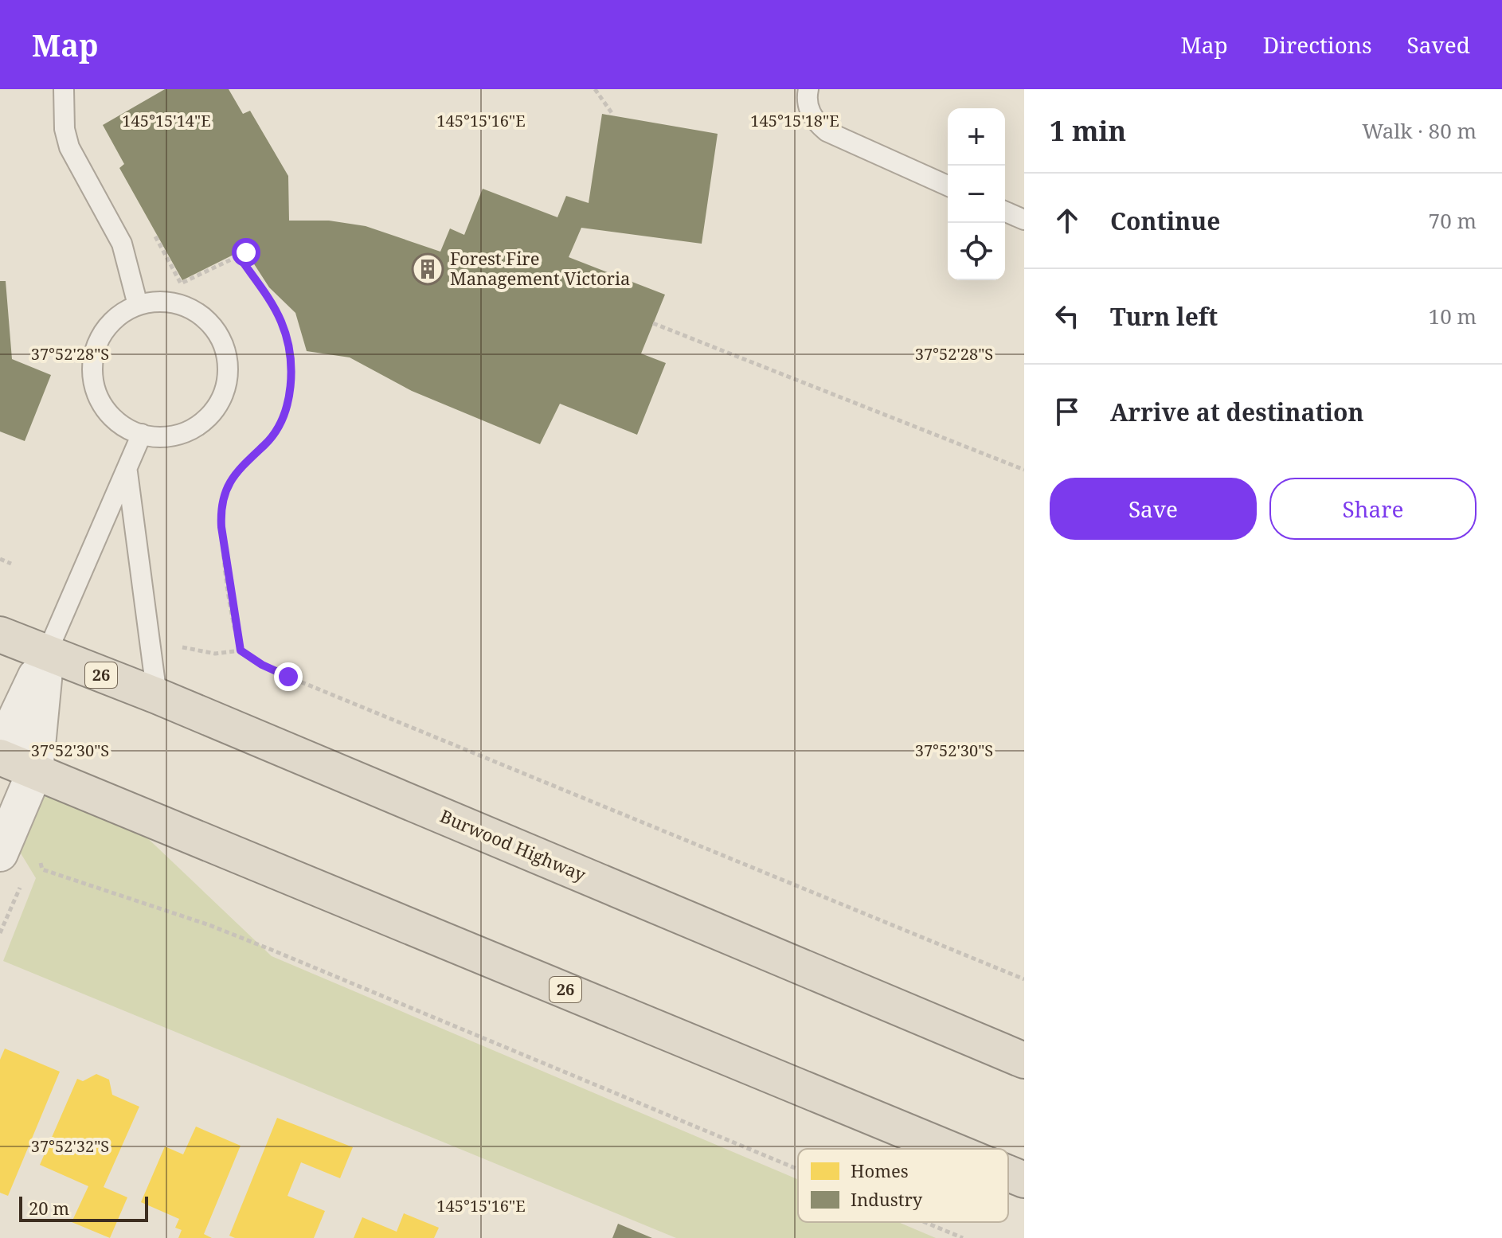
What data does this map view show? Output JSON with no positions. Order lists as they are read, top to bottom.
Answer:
{
  "streets": {
    "highway": ["26", "Burwood Highway"]
  },
  "places": {
    "building": ["Forest Fire Management Victoria"]
  },
  "legend": ["Homes", "Industry"],
  "scale_bar": "20 m",
  "page": {
    "header": "Map",
    "nav": ["Map", "Directions", "Saved"],
    "heading": ["1 min", "Walk · 80 m"],
    "map_buttons": ["+", "−"],
    "list": [
      ["Continue", "70 m"],
      ["Turn left", "10 m"],
      "Arrive at destination"
    ],
    "buttons": ["Save", "Share"],
    "scale": "20 m"
  },
  "coordinates": [
    "145°15'14\"E",
    "145°15'16\"E",
    "145°15'18\"E",
    "37°52'28\"S",
    "37°52'30\"S",
    "37°52'32\"S"
  ]
}
